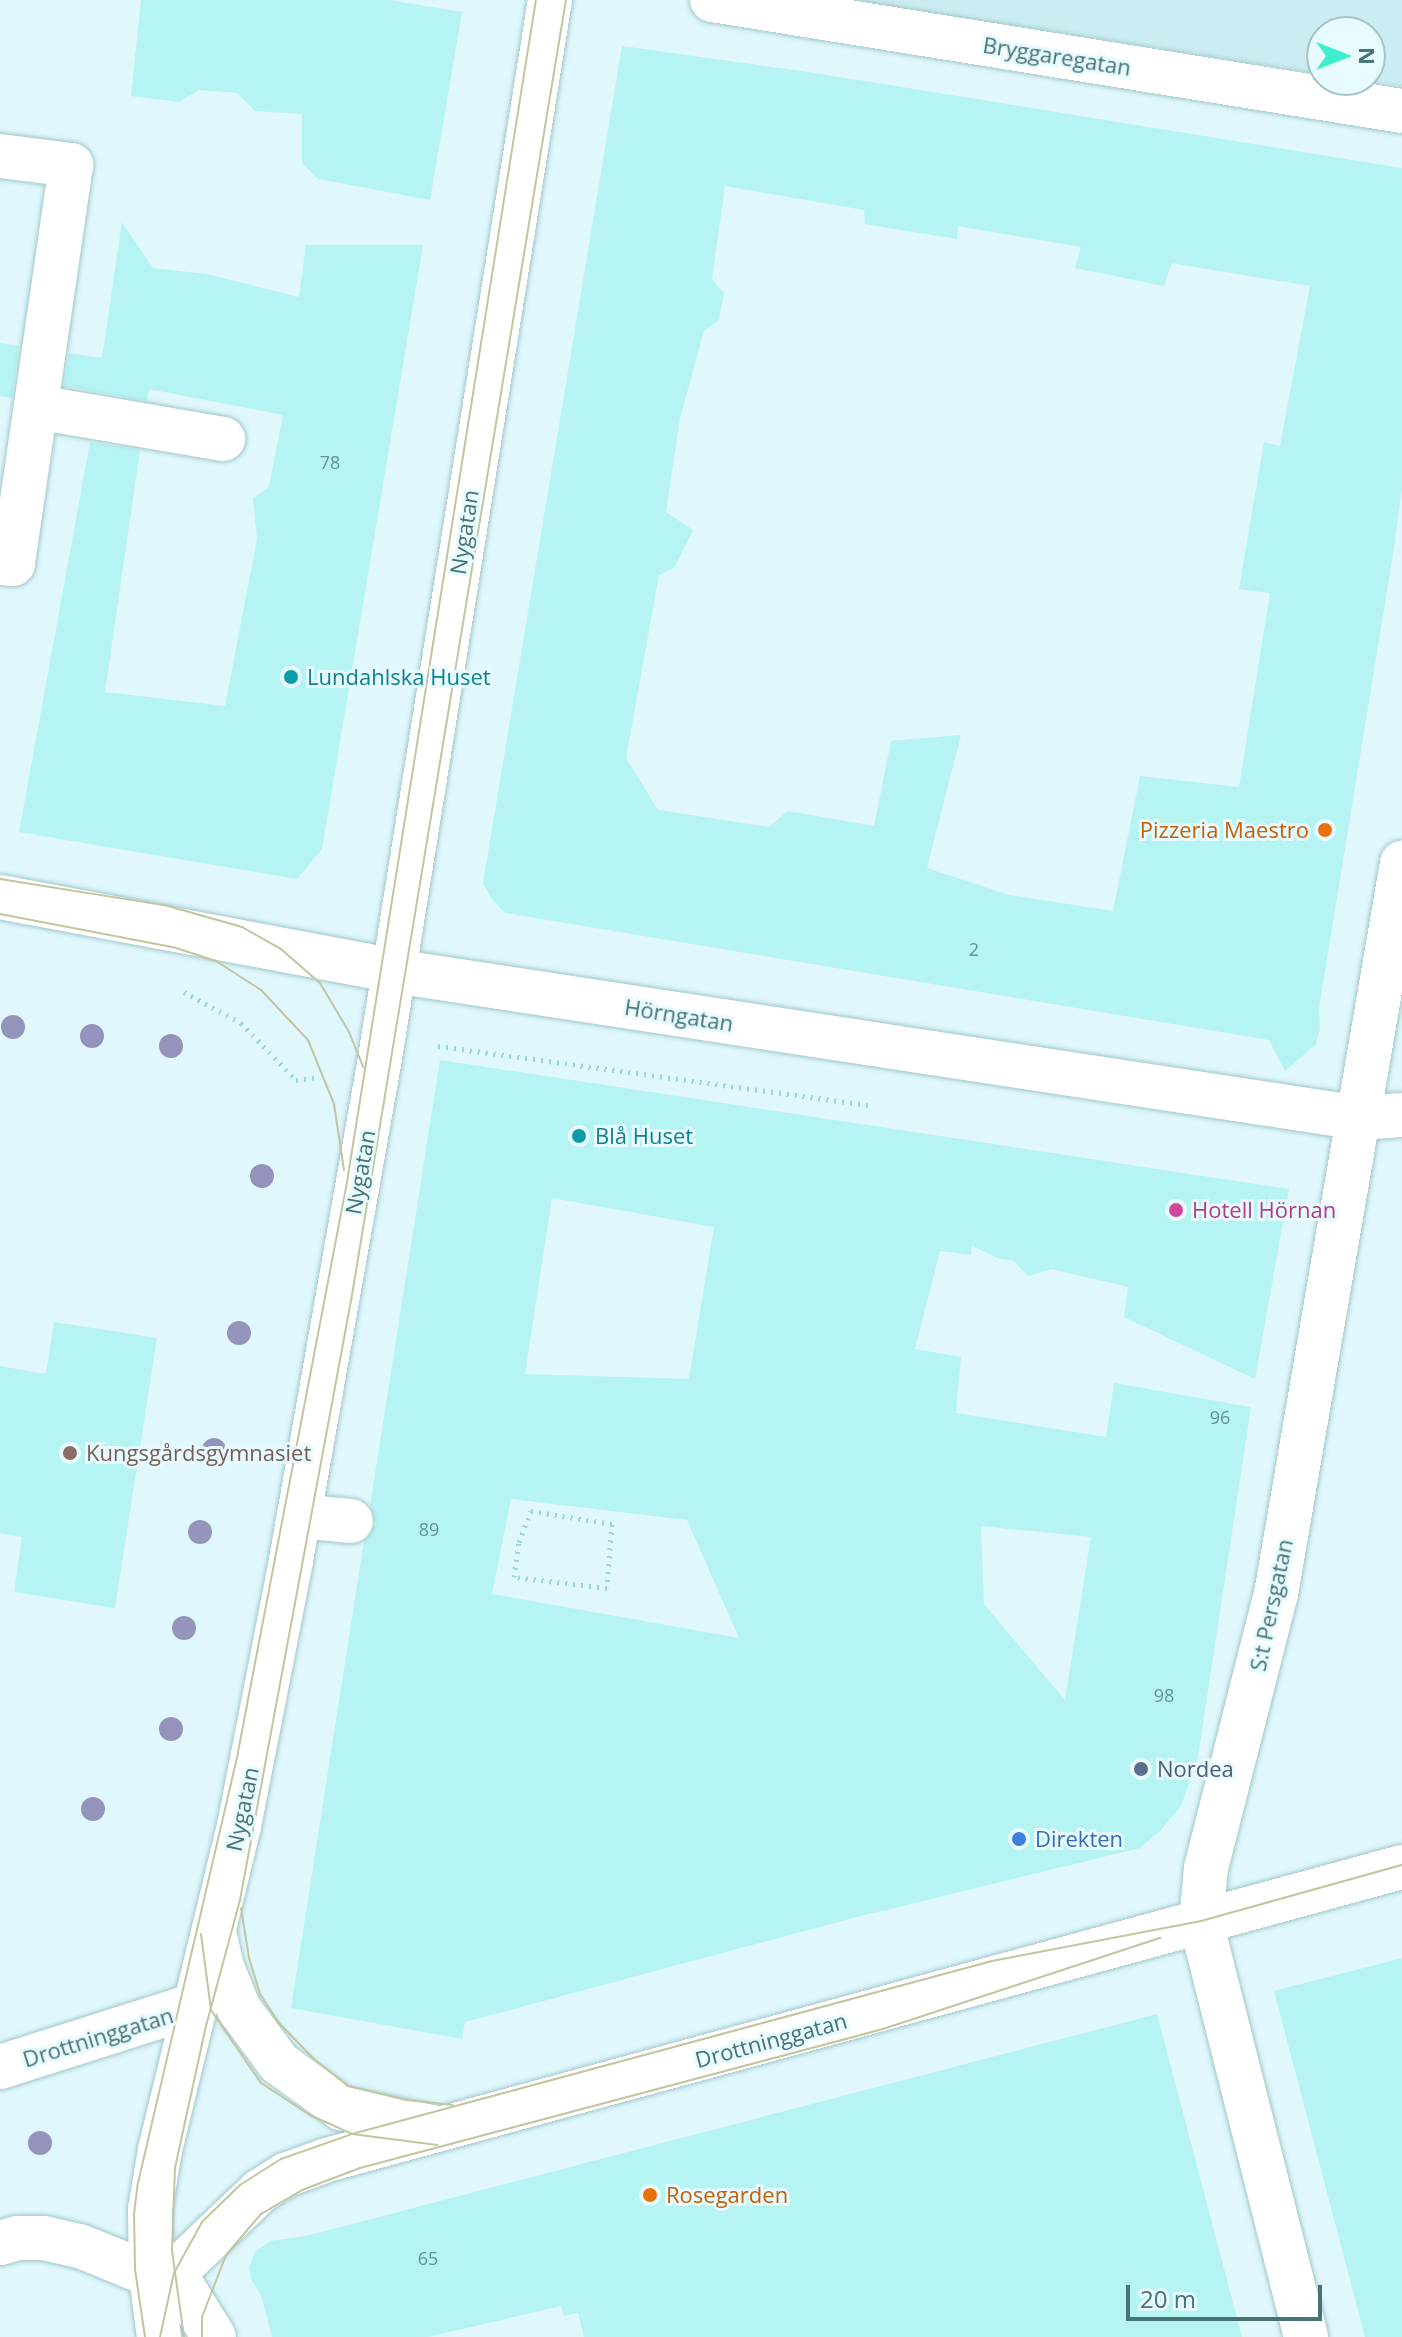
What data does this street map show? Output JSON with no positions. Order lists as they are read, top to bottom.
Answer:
{
  "streets": {
    "street": [
      "Bryggaregatan",
      "Nygatan",
      "Hörngatan",
      "S:t Persgatan",
      "Drottninggatan"
    ]
  },
  "crossings": [
    ["Nygatan", "Hörngatan"],
    ["Nygatan", "Drottninggatan"],
    ["Hörngatan", "S:t Persgatan"],
    ["S:t Persgatan", "Drottninggatan"]
  ],
  "places": [
    "Lundahlska Huset",
    "Pizzeria Maestro",
    "Blå Huset",
    "Hotell Hörnan",
    "Kungsgårdsgymnasiet",
    "Nordea",
    "Direkten",
    "Rosegarden"
  ],
  "house_numbers": [
    "78",
    "2",
    "96",
    "89",
    "98",
    "65"
  ],
  "scale_bar": "20 m",
  "north": "right"
}
